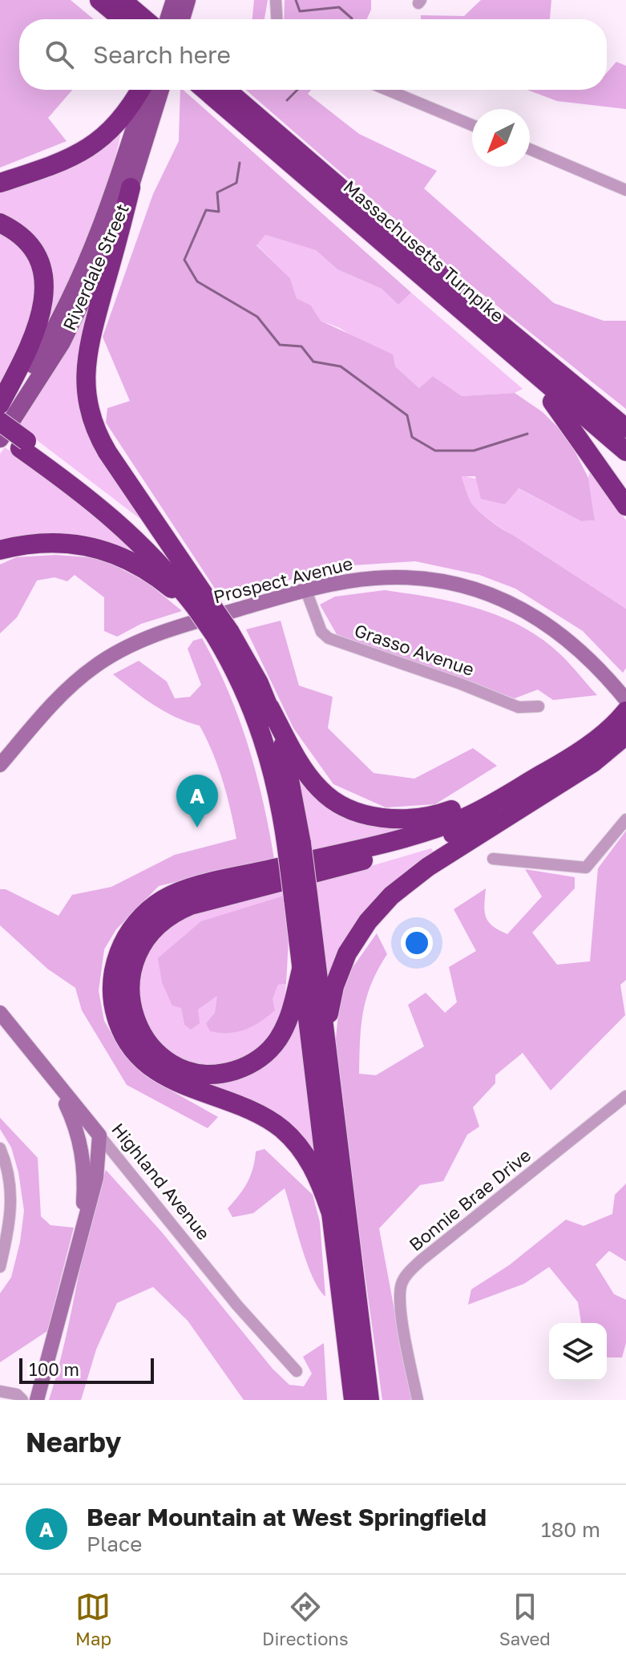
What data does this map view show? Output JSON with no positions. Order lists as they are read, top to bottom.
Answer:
{
  "streets": {
    "highway": ["Massachusetts Turnpike"],
    "main road": ["Riverdale Street"],
    "street": [
      "Prospect Avenue",
      "Grasso Avenue",
      "Highland Avenue",
      "Bonnie Brae Drive"
    ]
  },
  "crossings": [
    ["Prospect Avenue", "Grasso Avenue"]
  ],
  "scale_bar": "100 m",
  "north": "bottom left",
  "page": {
    "search": "Search here",
    "pins": "A",
    "scale": "100 m",
    "heading": "Nearby",
    "list": [
      {
        "mark": "A",
        "name": "Bear Mountain at West Springfield",
        "note": "Place",
        "value": "180 m"
      }
    ],
    "nav": ["Map", "Directions", "Saved"]
  }
}
